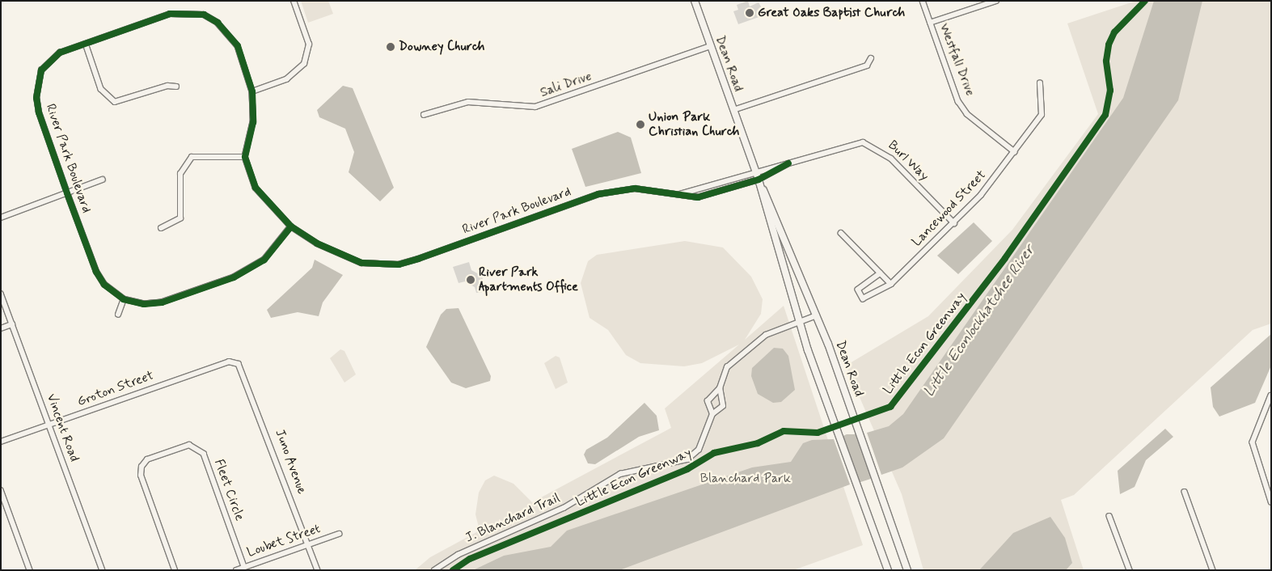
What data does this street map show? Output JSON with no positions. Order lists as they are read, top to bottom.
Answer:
{
  "streets": {
    "main road": ["Dean Road"],
    "street": [
      "Westfall Drive",
      "Sali Drive",
      "River Park Boulevard",
      "Burl Way",
      "Lancewood Street",
      "Groton Street",
      "Vincent Road",
      "Juno Avenue",
      "Fleet Circle",
      "J. Blanchard Trail",
      "Loubet Street"
    ],
    "cycle path": ["Little Econ Greenway"]
  },
  "crossings": [
    ["Westfall Drive", "Lancewood Street"],
    ["Dean Road", "Sali Drive"],
    ["Dean Road", "River Park Boulevard"],
    ["Dean Road", "Burl Way"],
    ["Dean Road", "J. Blanchard Trail"],
    ["River Park Boulevard", "Burl Way"],
    ["Burl Way", "Lancewood Street"],
    ["Groton Street", "Vincent Road"],
    ["Groton Street", "Juno Avenue"],
    ["Juno Avenue", "Loubet Street"],
    ["Fleet Circle", "Loubet Street"]
  ],
  "water": ["Little Econlockhatchee River"],
  "parks": ["Blanchard Park"],
  "places": [
    "Great Oaks Baptist Church",
    "Downey Church",
    "Union Park Christian Church",
    "River Park Apartments Office"
  ]
}
